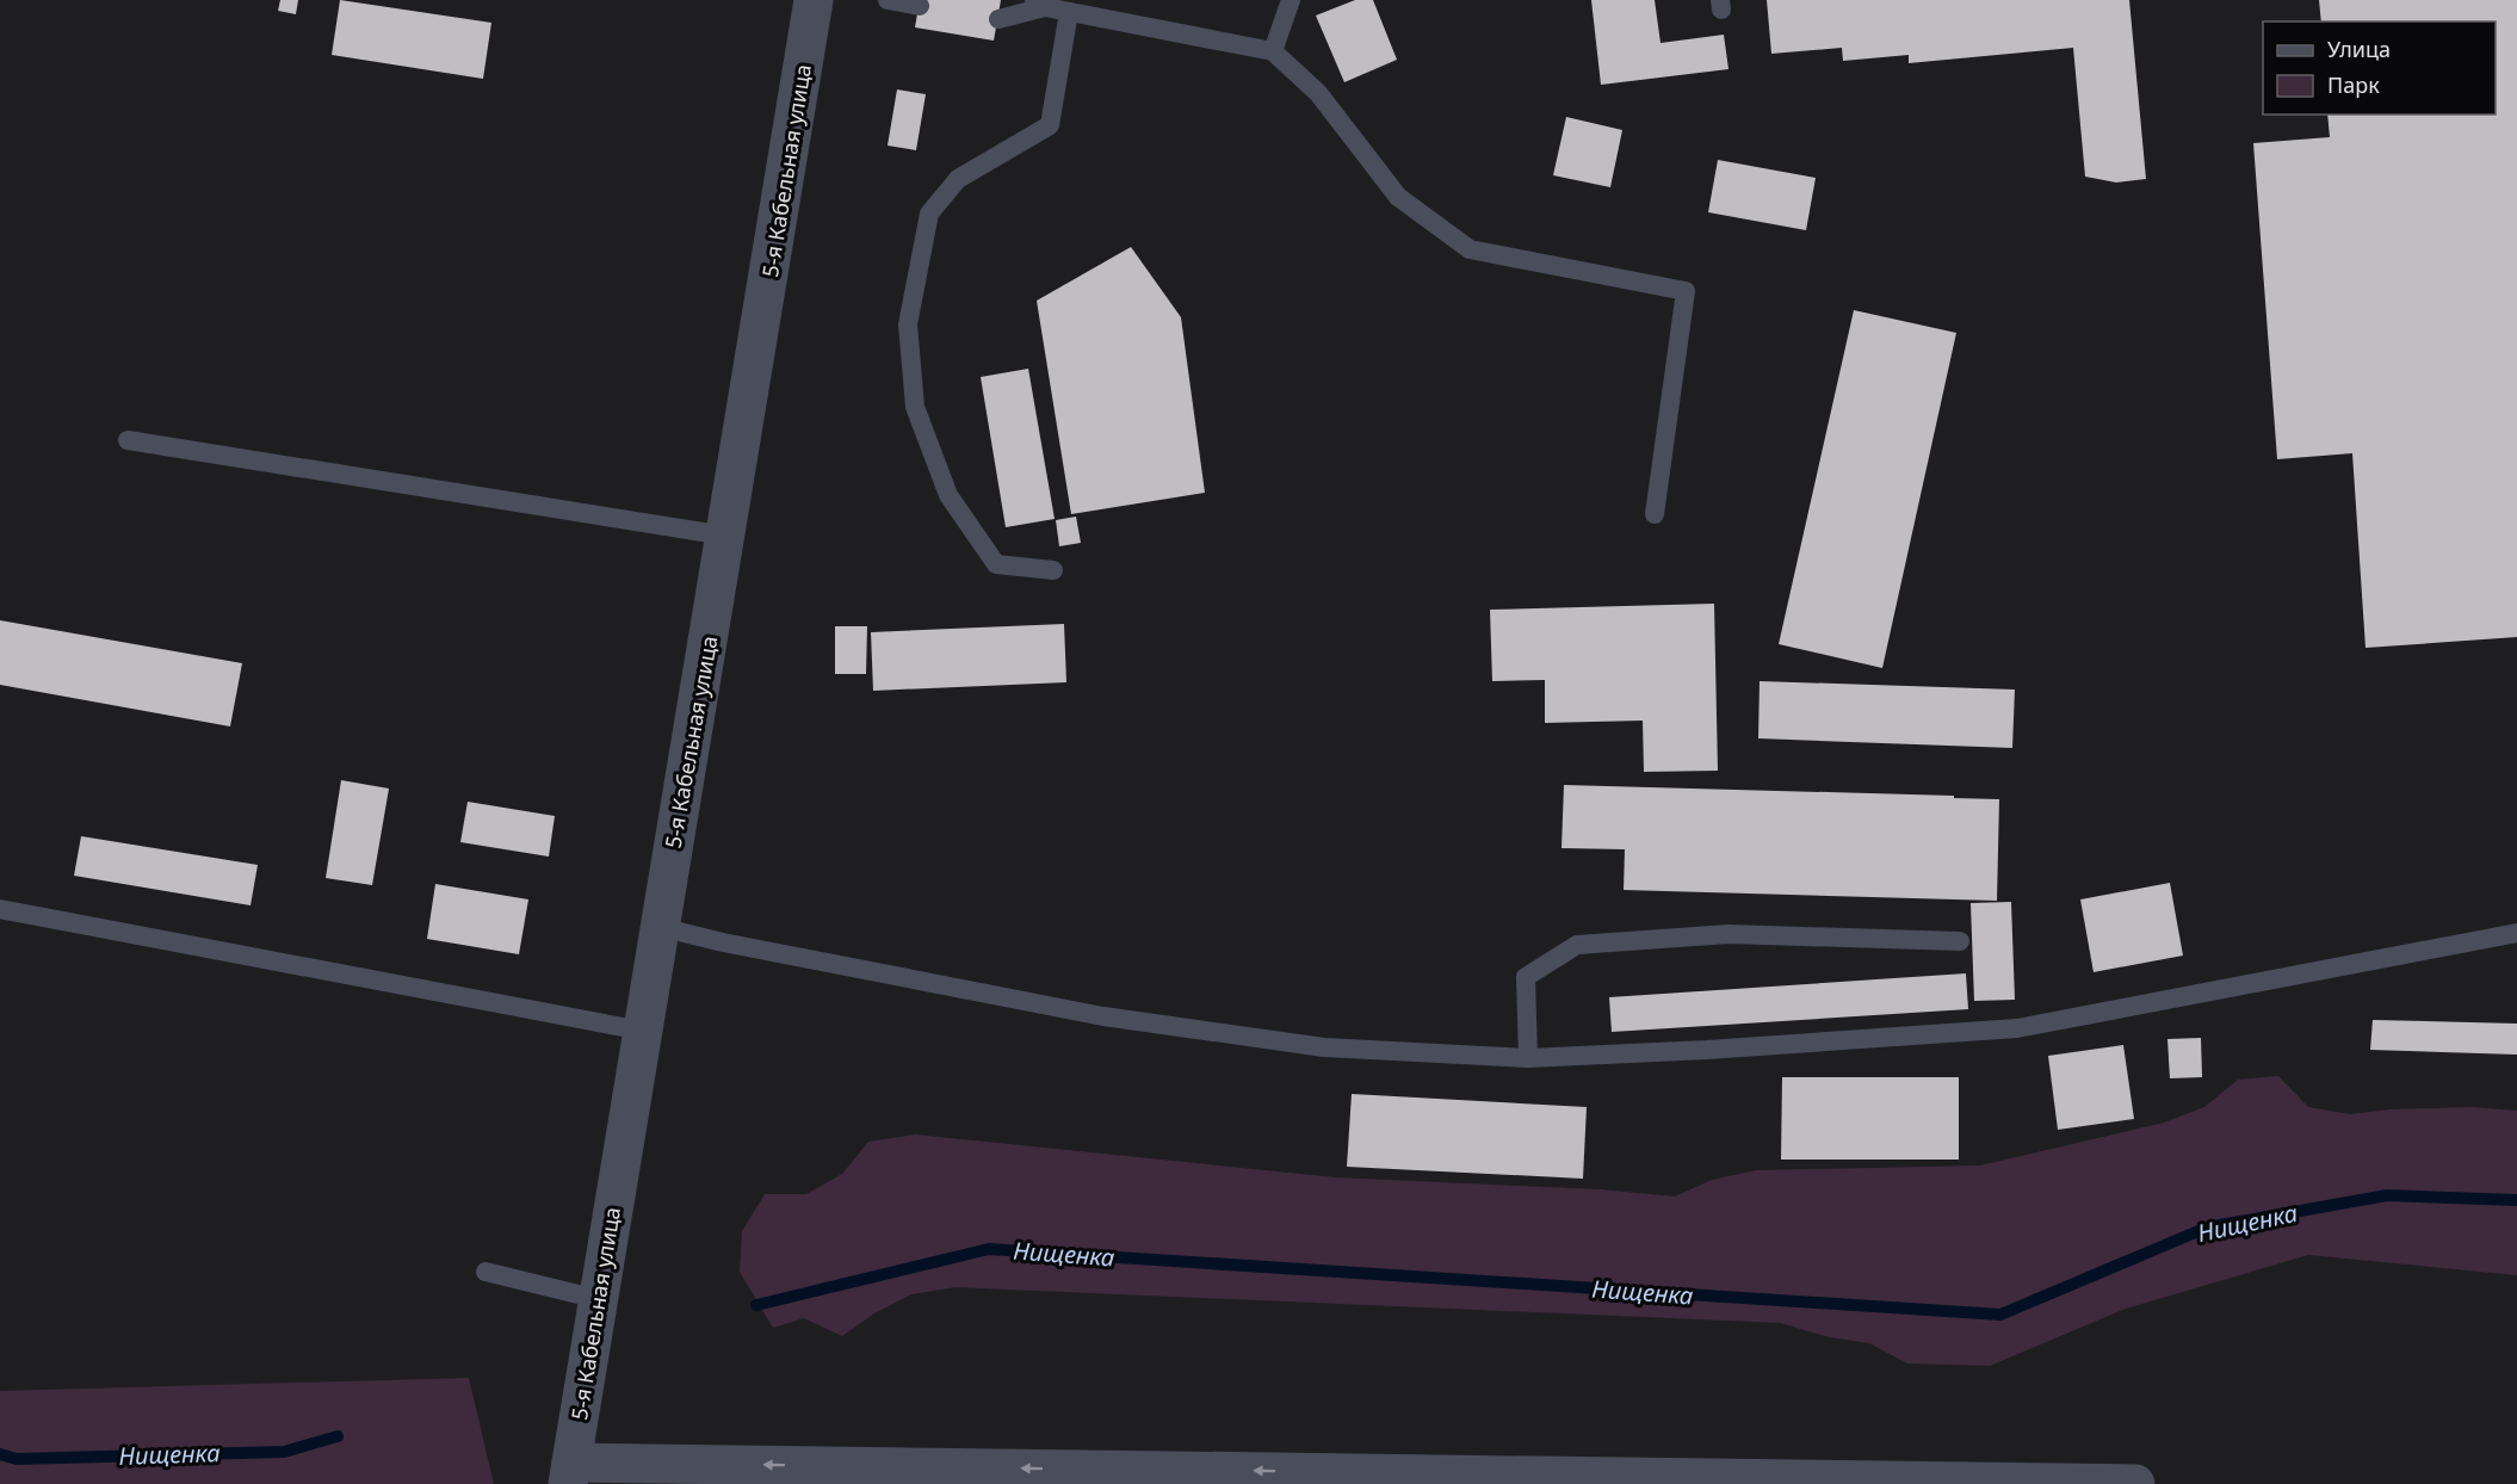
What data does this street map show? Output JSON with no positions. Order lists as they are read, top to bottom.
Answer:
{
  "streets": {
    "street": ["5-я Кабельная улица"]
  },
  "water": ["Нищенка"],
  "legend": ["Улица", "Парк"]
}
